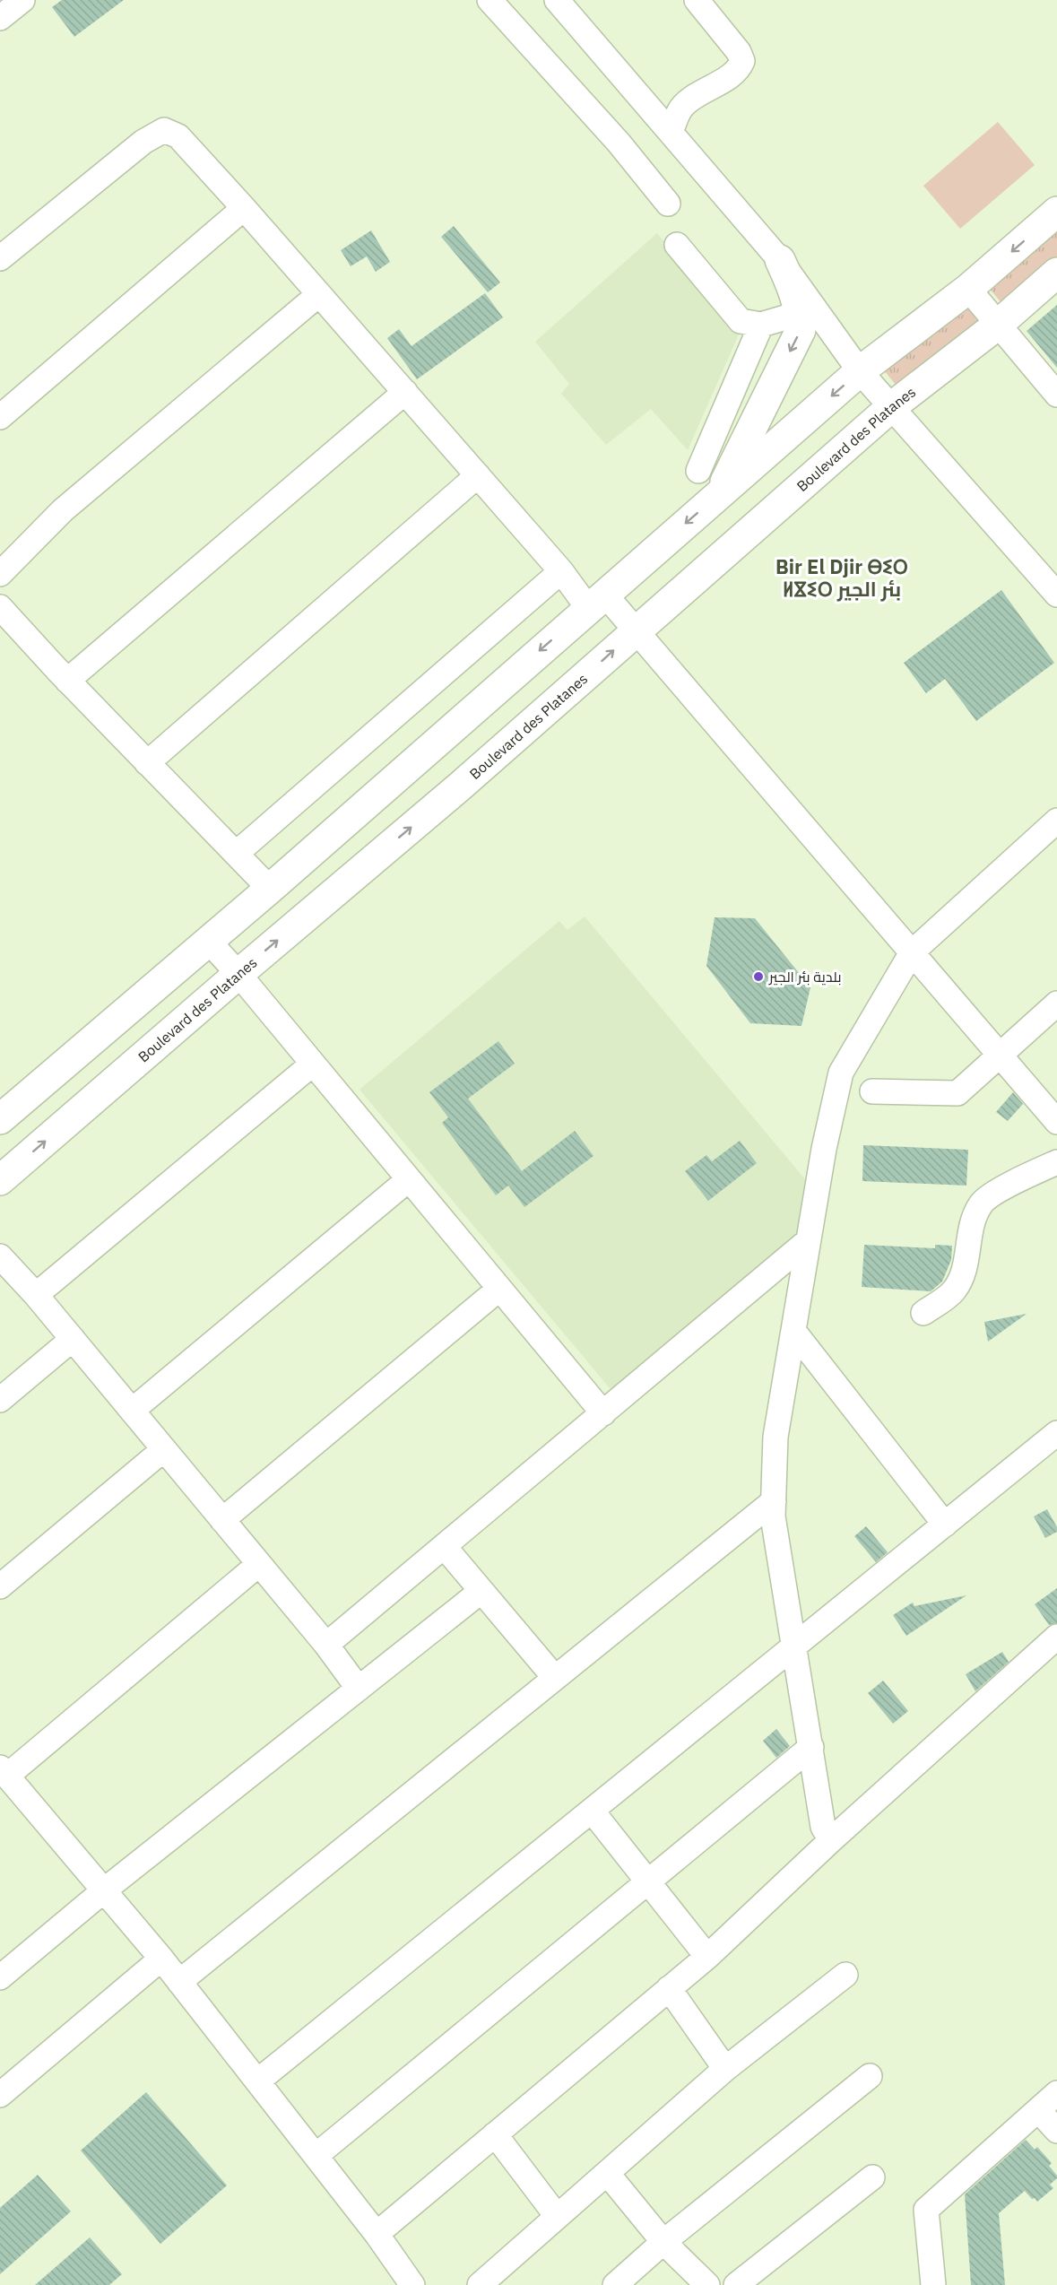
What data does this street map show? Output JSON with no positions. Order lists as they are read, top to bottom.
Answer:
{
  "streets": {
    "main road": ["Boulevard des Platanes"]
  },
  "districts": ["Bir El Djir ⴱⵉⵔ ⵍⴵⵉⵔ بئر الجير"],
  "places": ["بلدية بئر الجير"]
}
